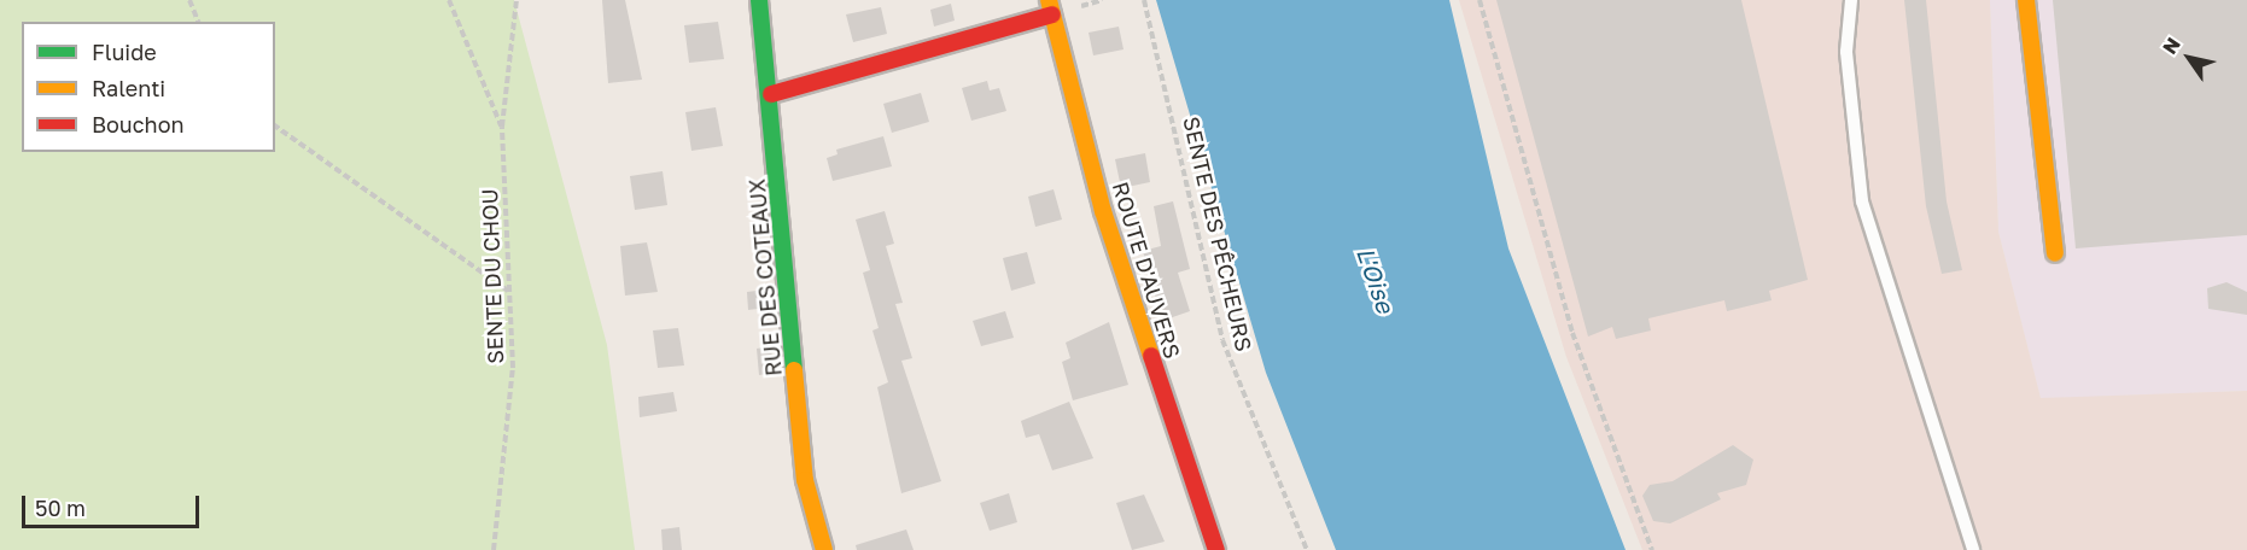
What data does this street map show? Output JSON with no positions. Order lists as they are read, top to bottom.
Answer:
{
  "streets": {
    "street": ["ROUTE D'AUVERS", "RUE DES COTEAUX"],
    "path": ["SENTE DES PÊCHEURS", "SENTE DU CHOU"]
  },
  "water": ["L'Oise"],
  "legend": ["Fluide", "Ralenti", "Bouchon"],
  "scale_bar": "50 m",
  "north": "top left"
}
